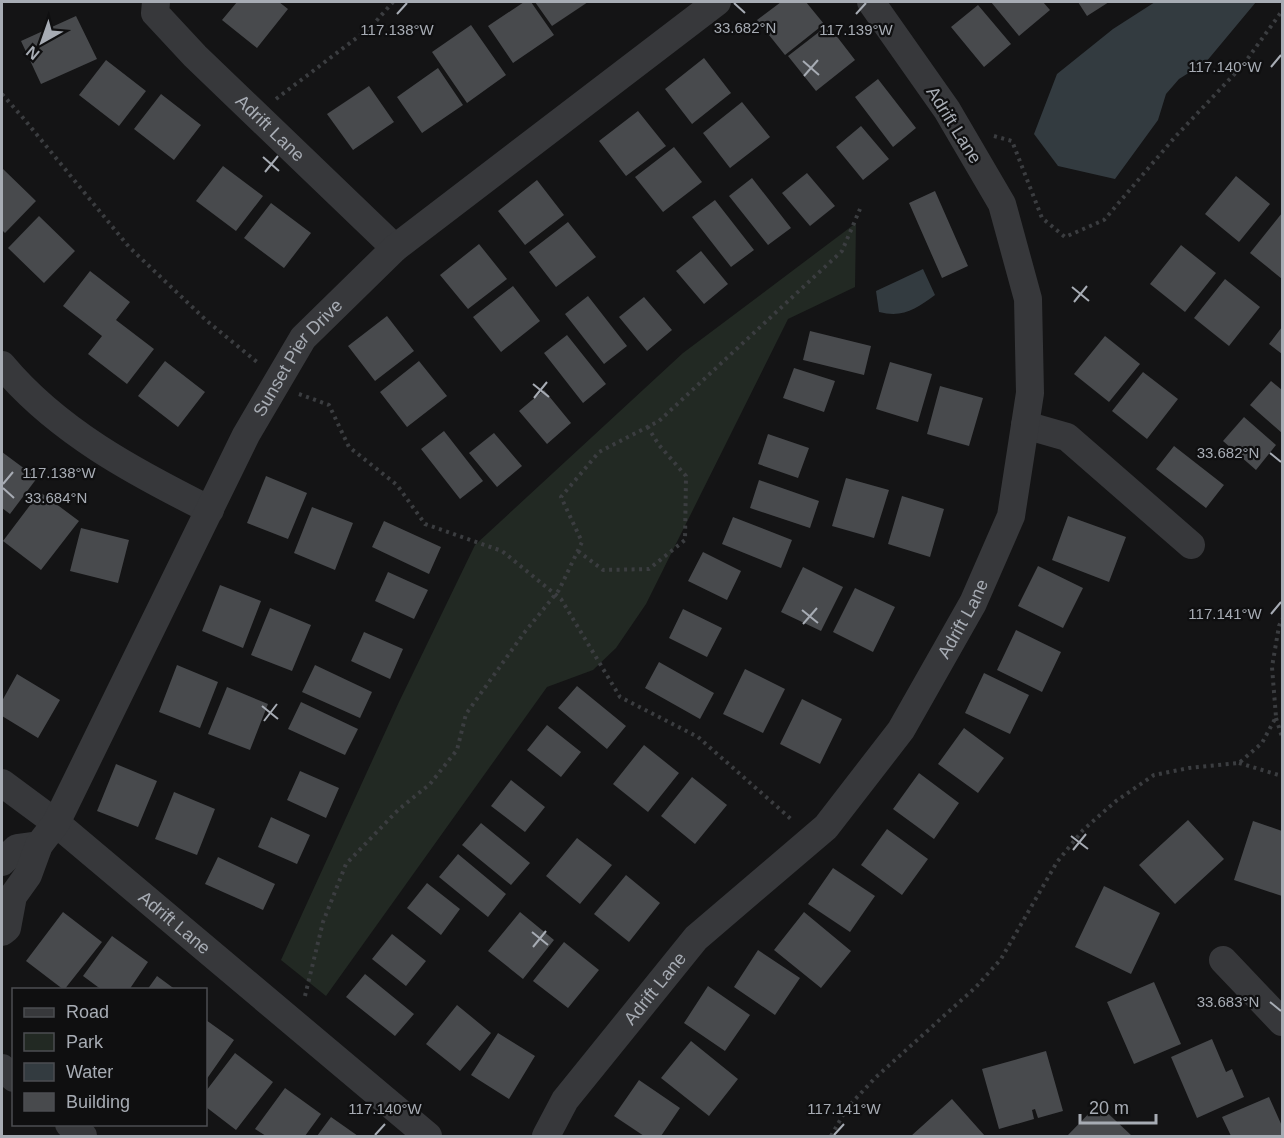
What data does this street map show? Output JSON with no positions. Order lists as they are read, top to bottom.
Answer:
{
  "streets": {
    "street": ["Adrift Lane", "Sunset Pier Drive"]
  },
  "crossings": [
    ["Adrift Lane", "Sunset Pier Drive"]
  ],
  "legend": [
    "Road",
    "Park",
    "Water",
    "Building"
  ],
  "scale_bar": "20 m",
  "north": "bottom left",
  "coordinates": [
    "33.682°N",
    "117.138°W",
    "117.139°W",
    "117.140°W",
    "33.684°N",
    "117.141°W",
    "33.683°N"
  ]
}
